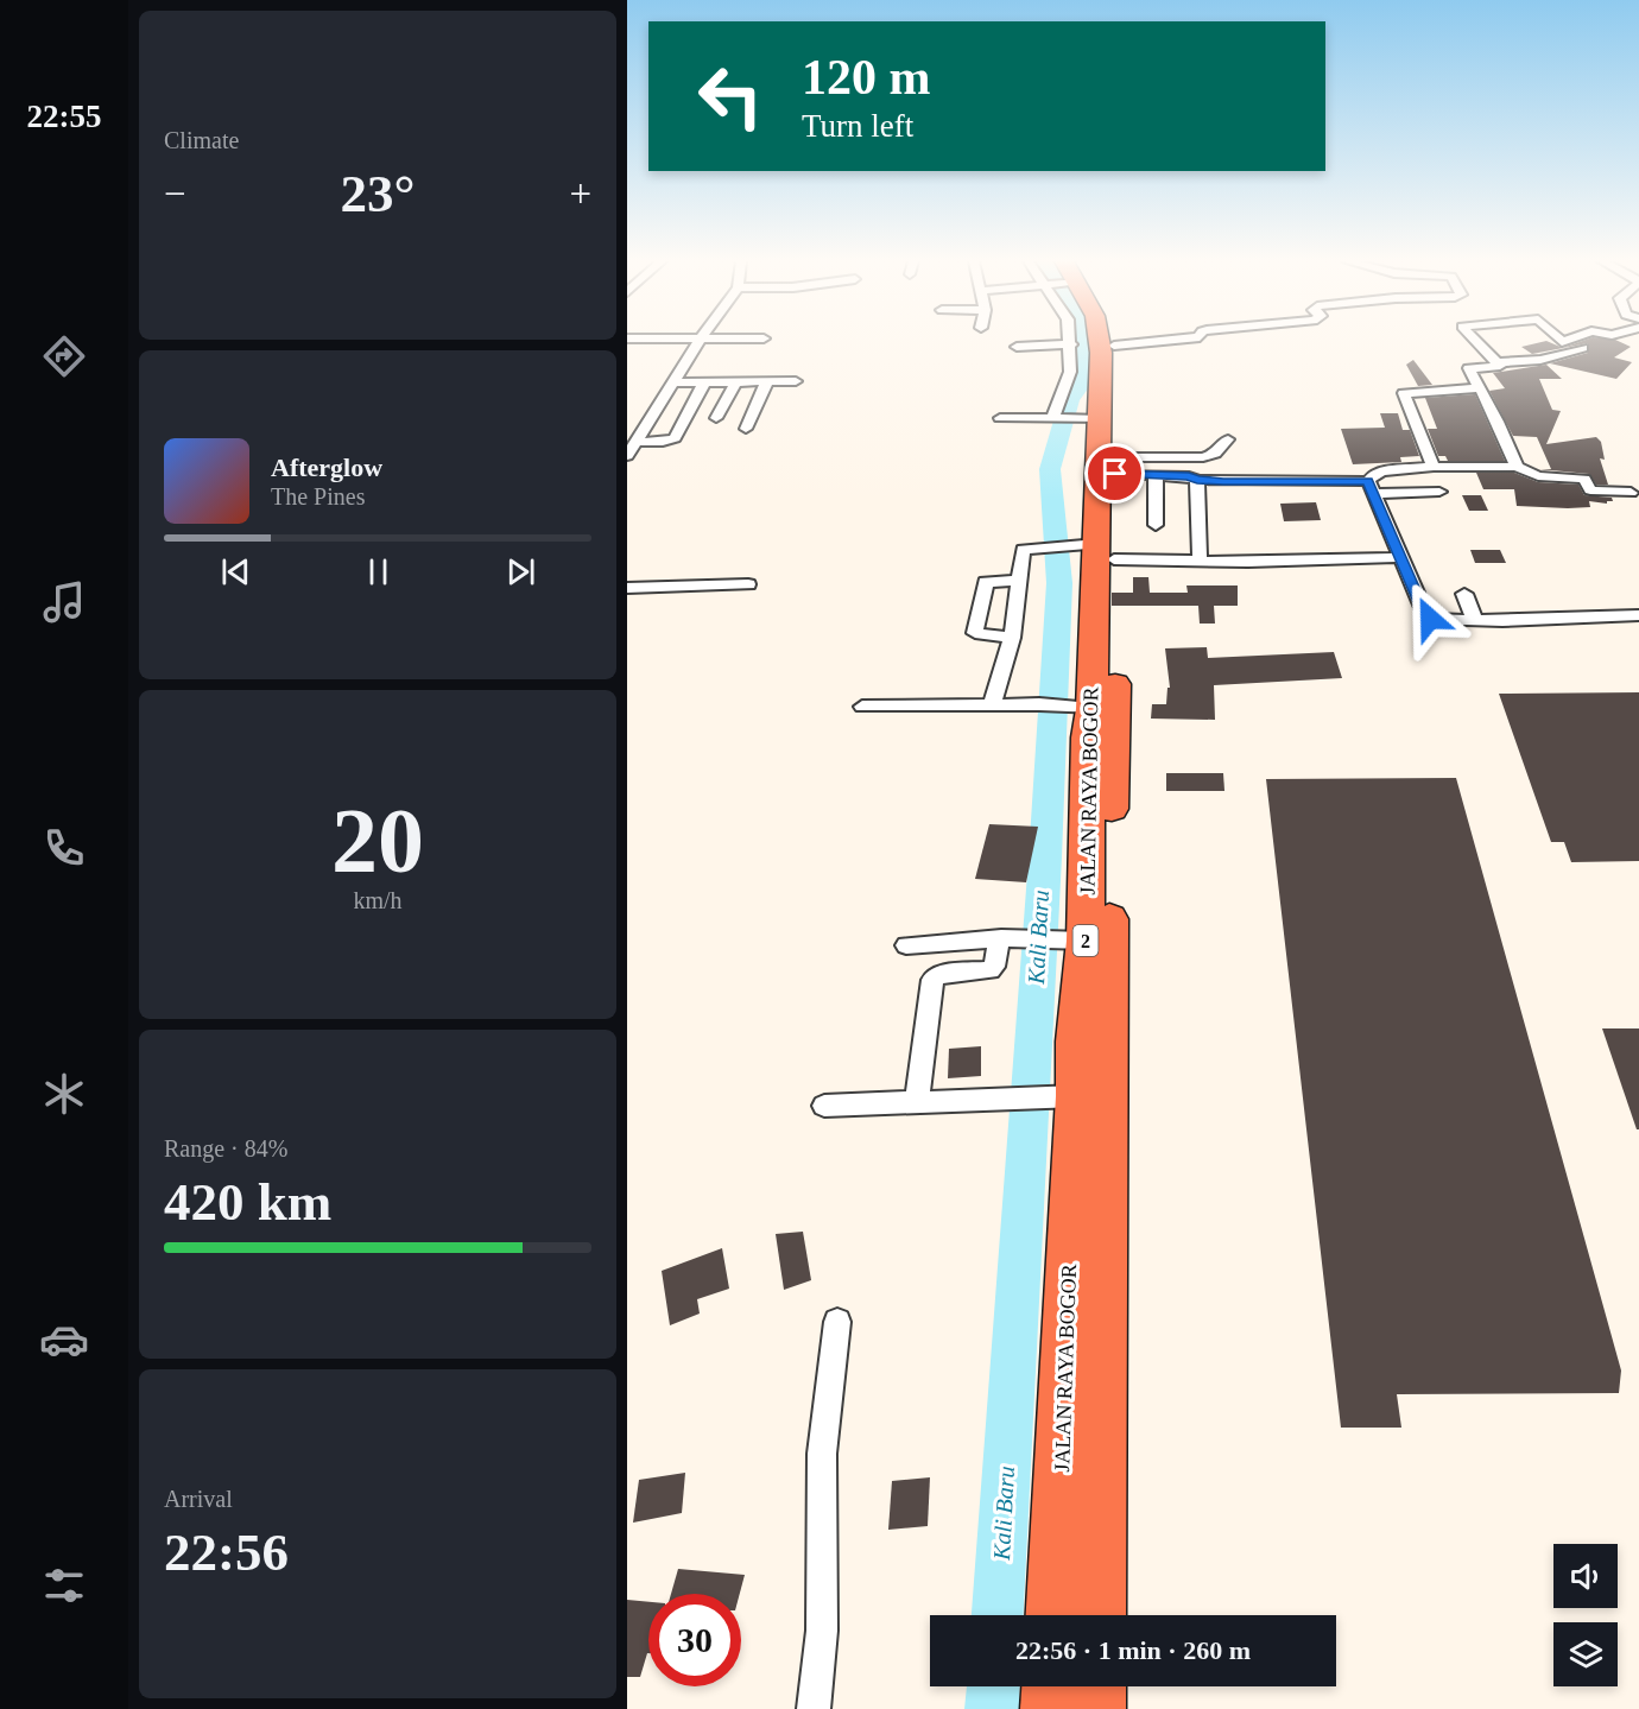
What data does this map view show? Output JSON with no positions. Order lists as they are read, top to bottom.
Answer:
{
  "streets": {
    "highway": ["JALAN RAYA BOGOR", "2"]
  },
  "water": ["Kali Baru"],
  "page": {
    "tabs": "22:55",
    "tile": [
      "Climate",
      ["20", "km/h"],
      ["Range · 84%", "420 km"],
      ["Arrival", "22:56"]
    ],
    "turn": ["120 m", "Turn left"],
    "heat": ["−", "23°", "+"],
    "song": ["Afterglow", "The Pines"],
    "limit": "30",
    "trip": "22:56 · 1 min · 260 m"
  }
}
